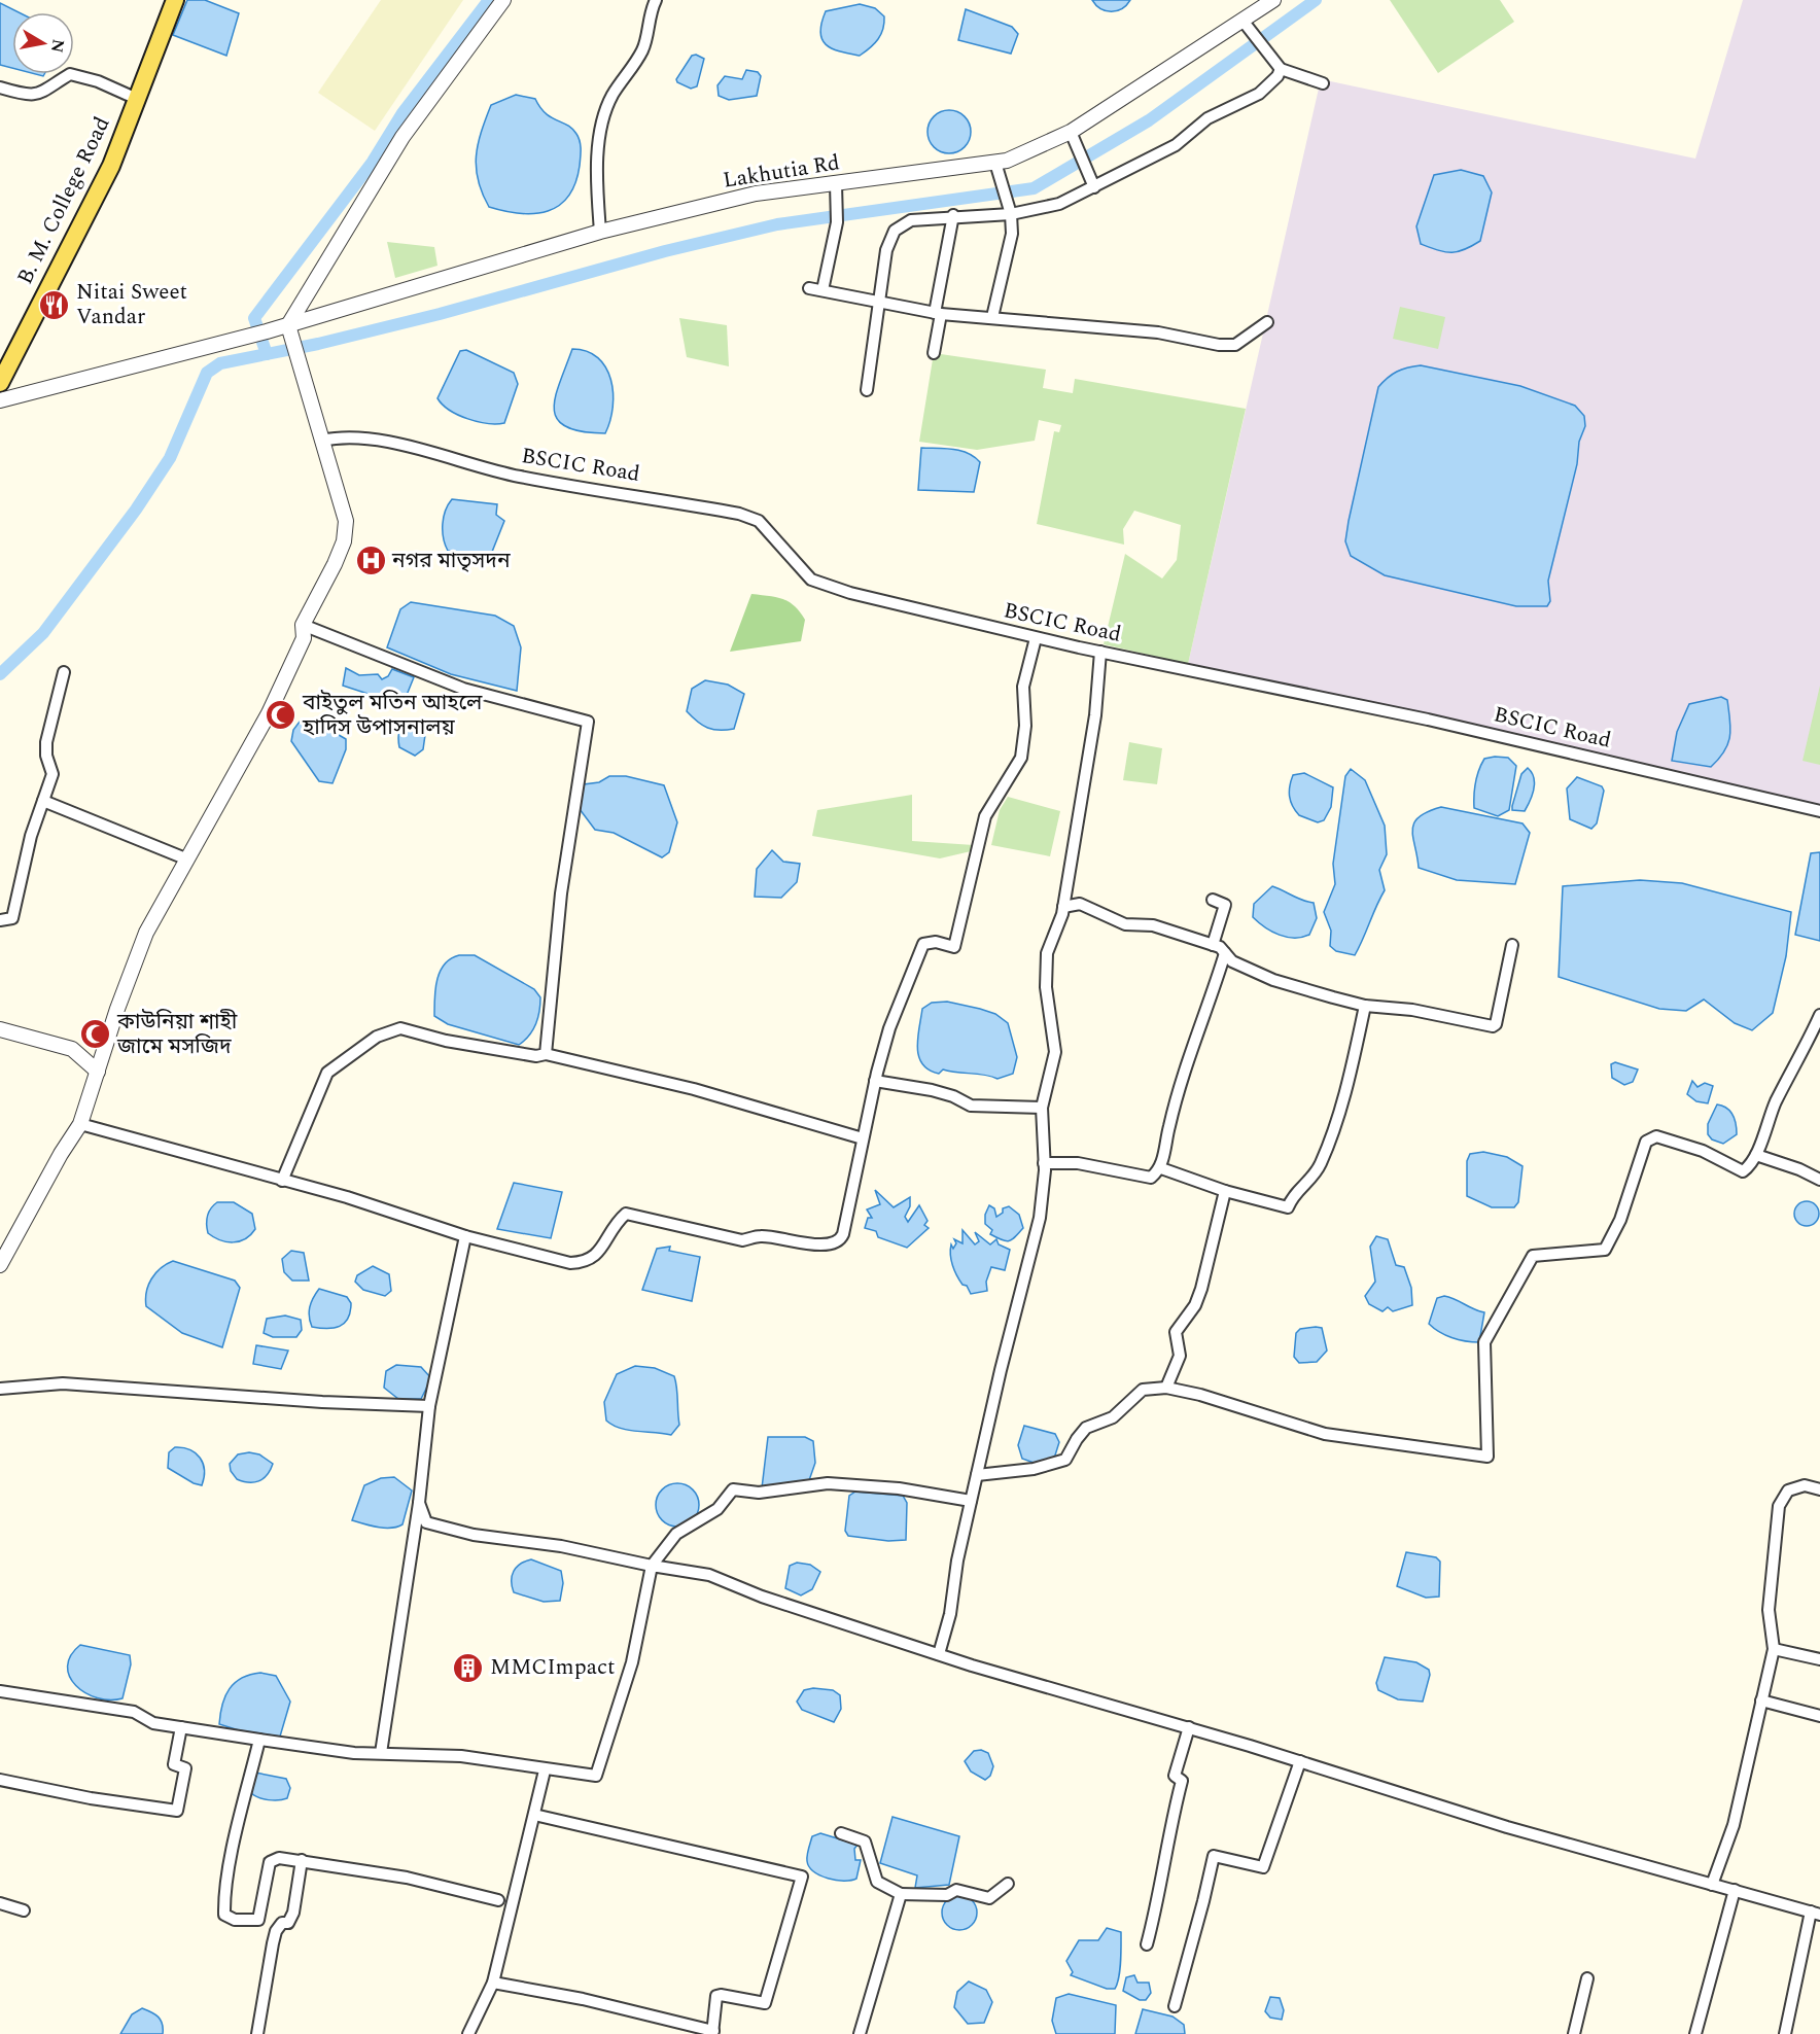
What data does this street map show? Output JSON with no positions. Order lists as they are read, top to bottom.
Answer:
{
  "streets": {
    "main road": ["B. M. College Road"],
    "street": ["Lakhutia Rd", "BSCIC Road"]
  },
  "places": {
    "restaurant": ["Nitai Sweet Vandar"],
    "hospital": ["নগর মাতৃসদন"],
    "mosque": ["বাইতুল মতিন আহলে হাদিস উপাসনালয়", "কাউনিয়া শাহী জামে মসজিদ"],
    "building": ["MMCImpact"]
  },
  "north": "right"
}
